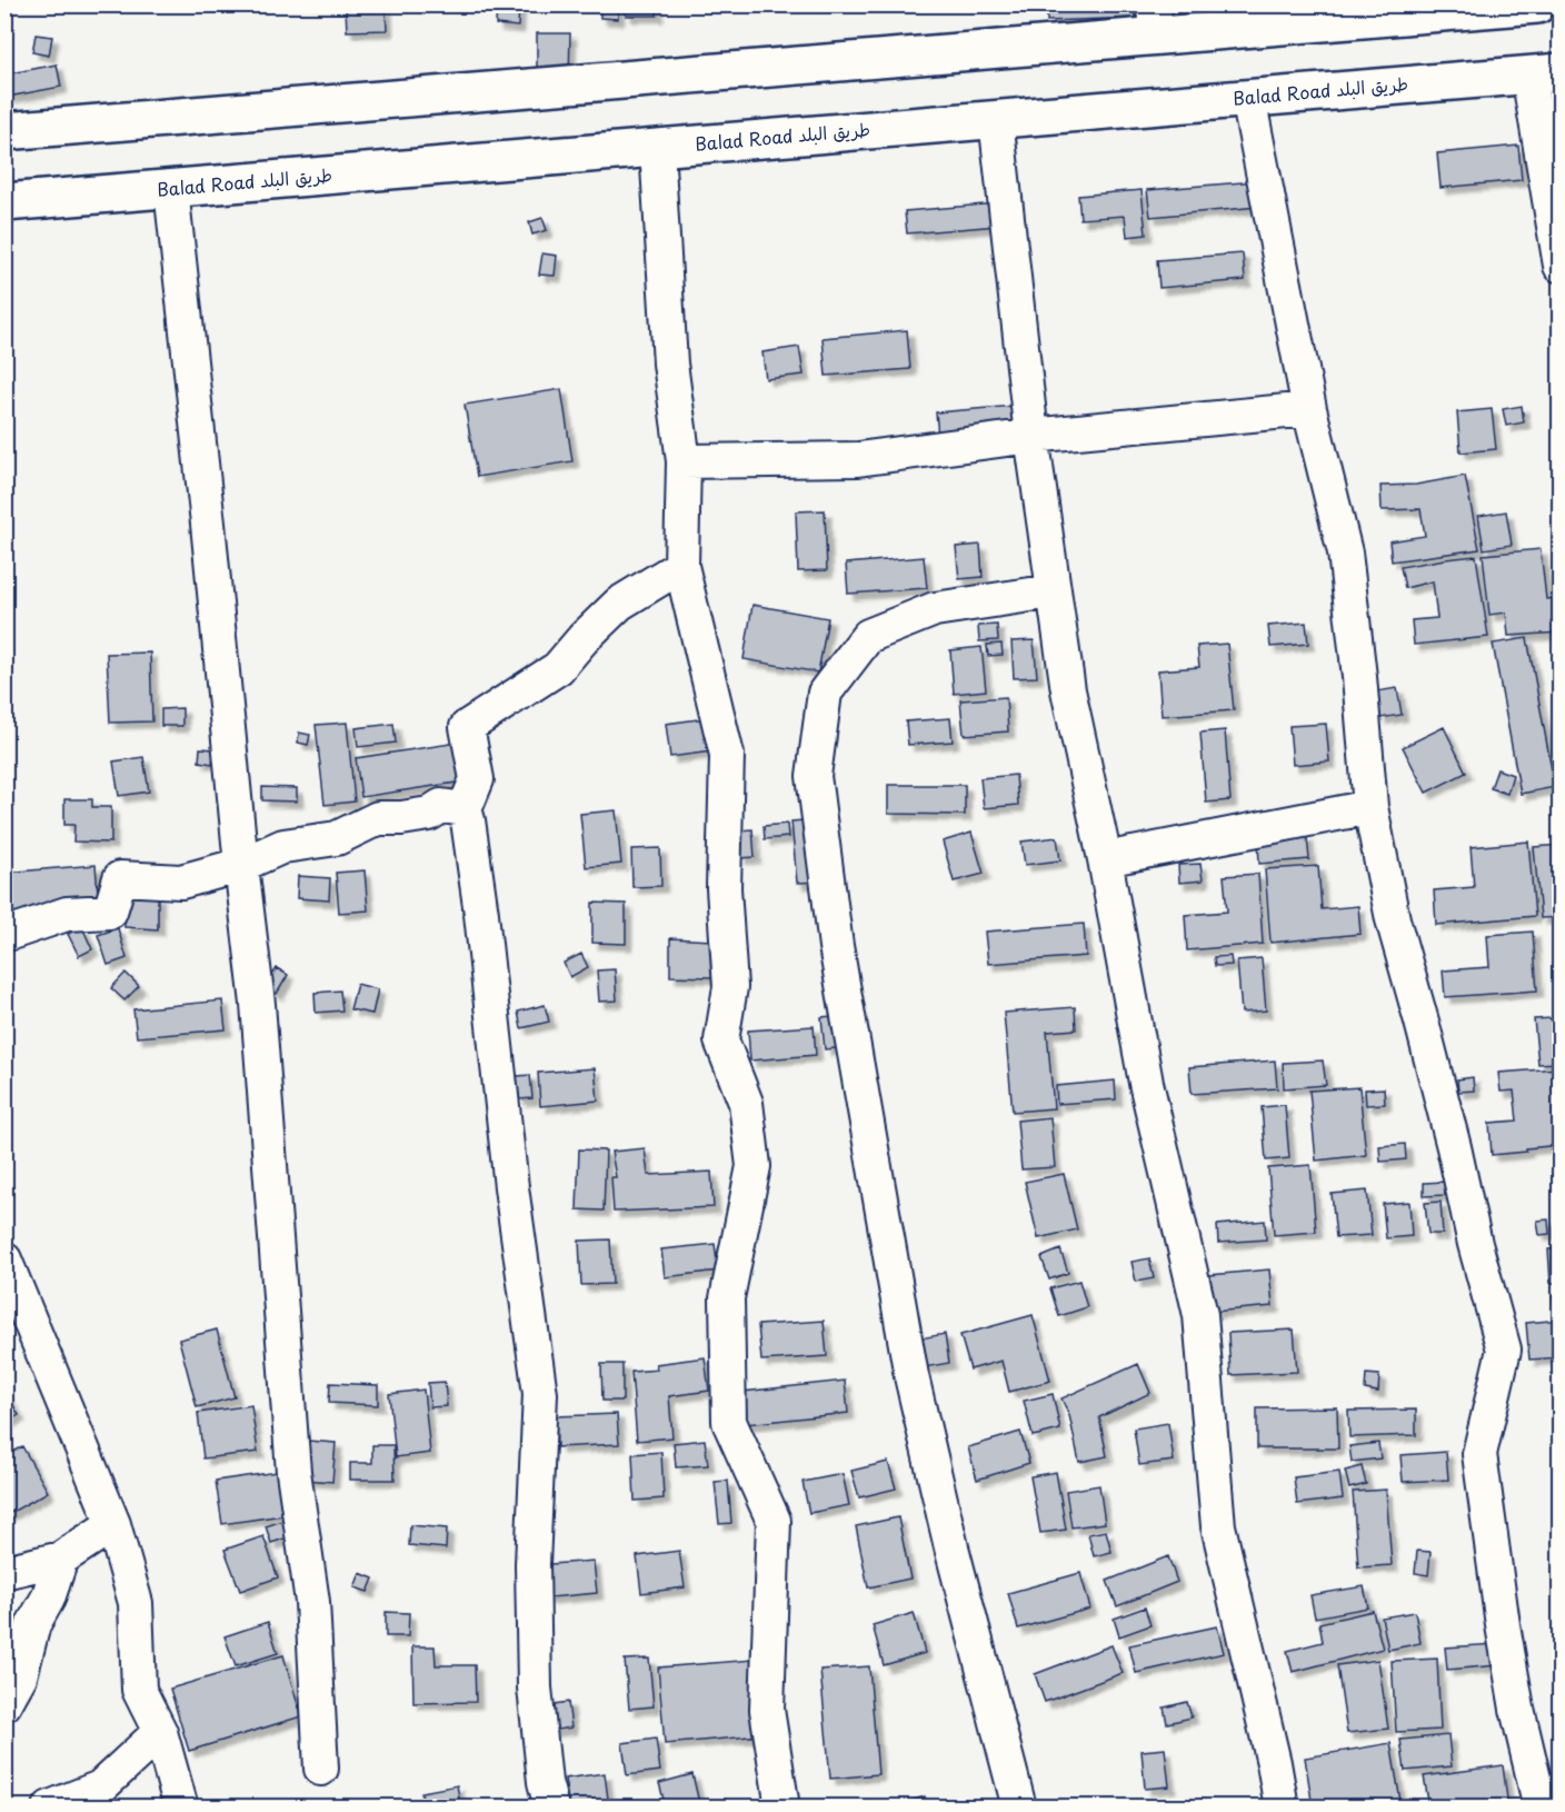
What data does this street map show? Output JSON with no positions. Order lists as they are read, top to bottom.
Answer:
{
  "streets": {
    "highway": ["Balad Road طريق البلد"]
  }
}
